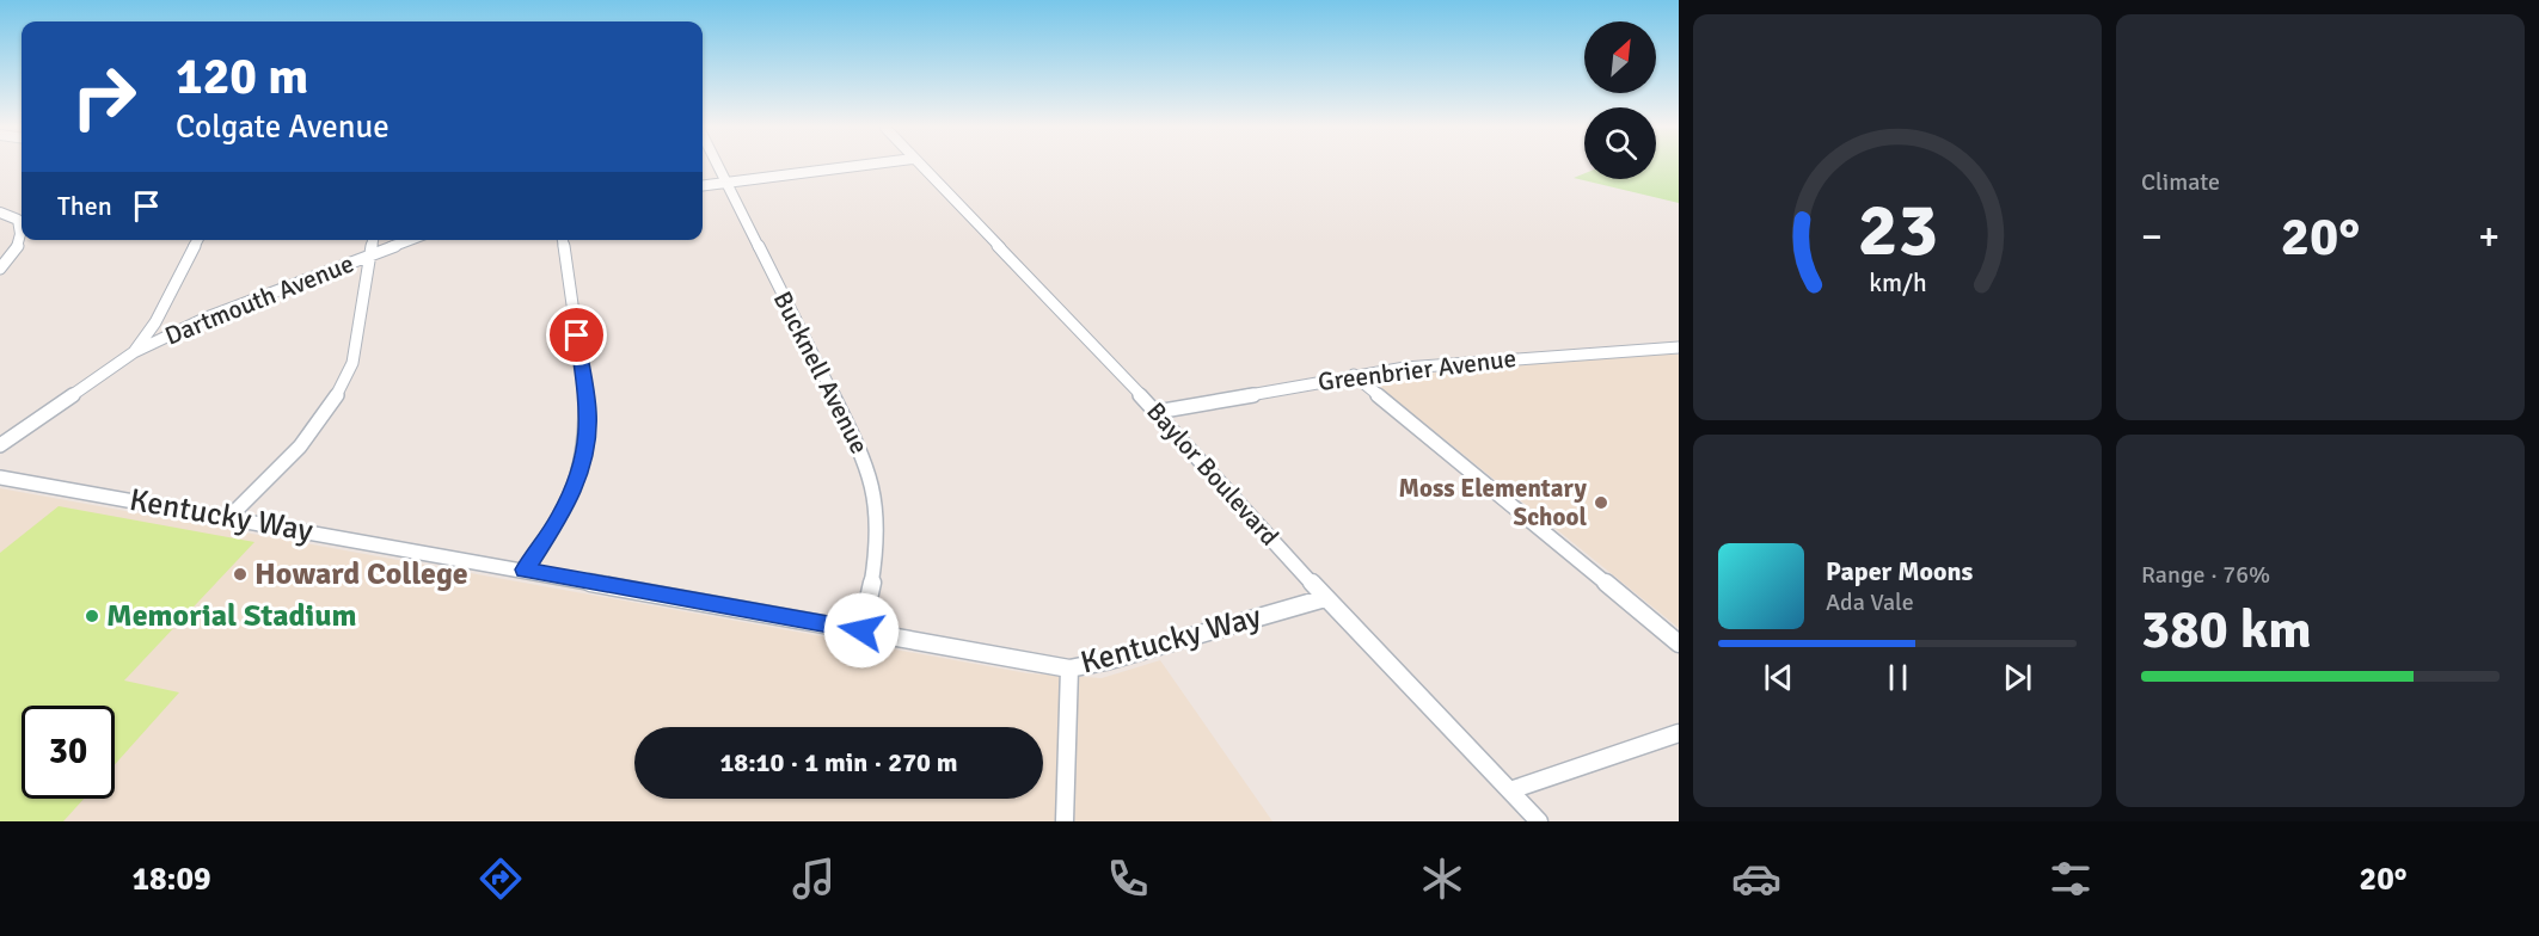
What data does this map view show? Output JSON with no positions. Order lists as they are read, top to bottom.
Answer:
{
  "streets": {
    "street": [
      "Dartmouth Avenue",
      "Greenbrier Avenue",
      "Bucknell Avenue",
      "Baylor Boulevard",
      "Kentucky Way"
    ]
  },
  "crossings": [
    ["Greenbrier Avenue", "Baylor Boulevard"],
    ["Bucknell Avenue", "Kentucky Way"],
    ["Baylor Boulevard", "Kentucky Way"]
  ],
  "places": ["Moss Elementary School", "Howard College", "Memorial Stadium"],
  "north": "top right",
  "page": {
    "tile": [
      "Climate",
      ["Range · 76%", "380 km"]
    ],
    "turn": ["120 m", "Colgate Avenue"],
    "then": "Then",
    "heat": ["−", "20°", "+"],
    "song": ["Paper Moons", "Ada Vale"],
    "limit": "30",
    "trip": "18:10 · 1 min · 270 m",
    "tabs": ["18:09", "20°"],
    "gauge": ["23", "km/h"]
  }
}
